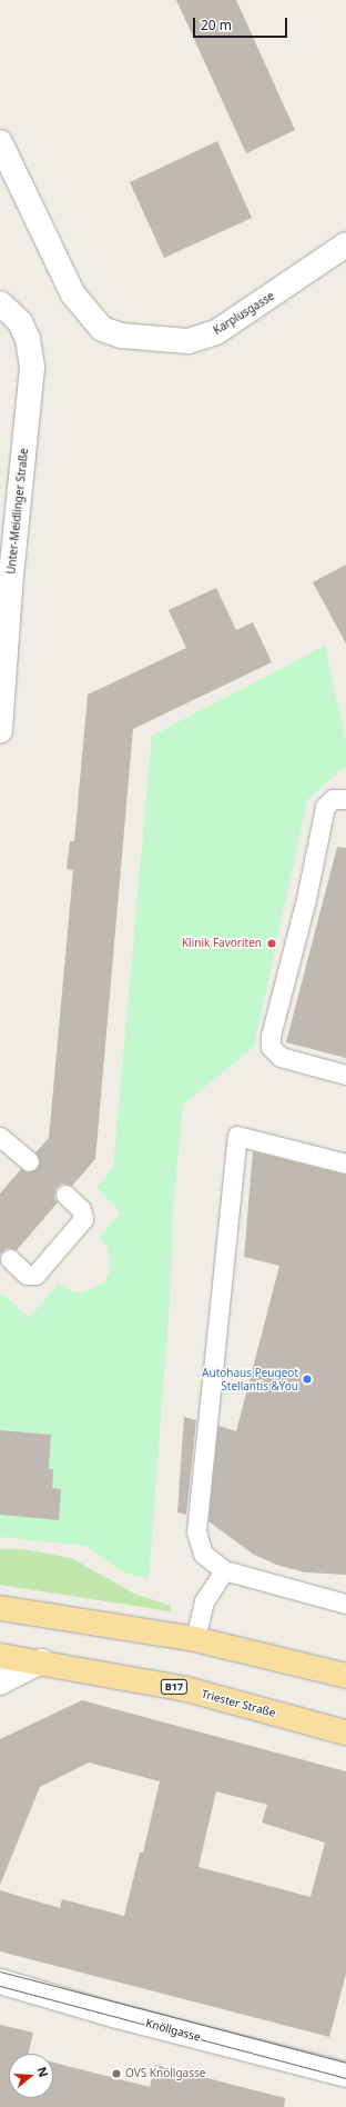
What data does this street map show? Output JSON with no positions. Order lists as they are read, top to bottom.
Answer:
{
  "streets": {
    "main road": ["B17", "Triester Straße"],
    "street": ["Karplusgasse", "Unter-Meidlinger Straße", "Knöllgasse"]
  },
  "places": ["Klinik Favoriten", "Autohaus Peugeot Stellantis &You", "OVS Knöllgasse"],
  "scale_bar": "20 m",
  "north": "right"
}
